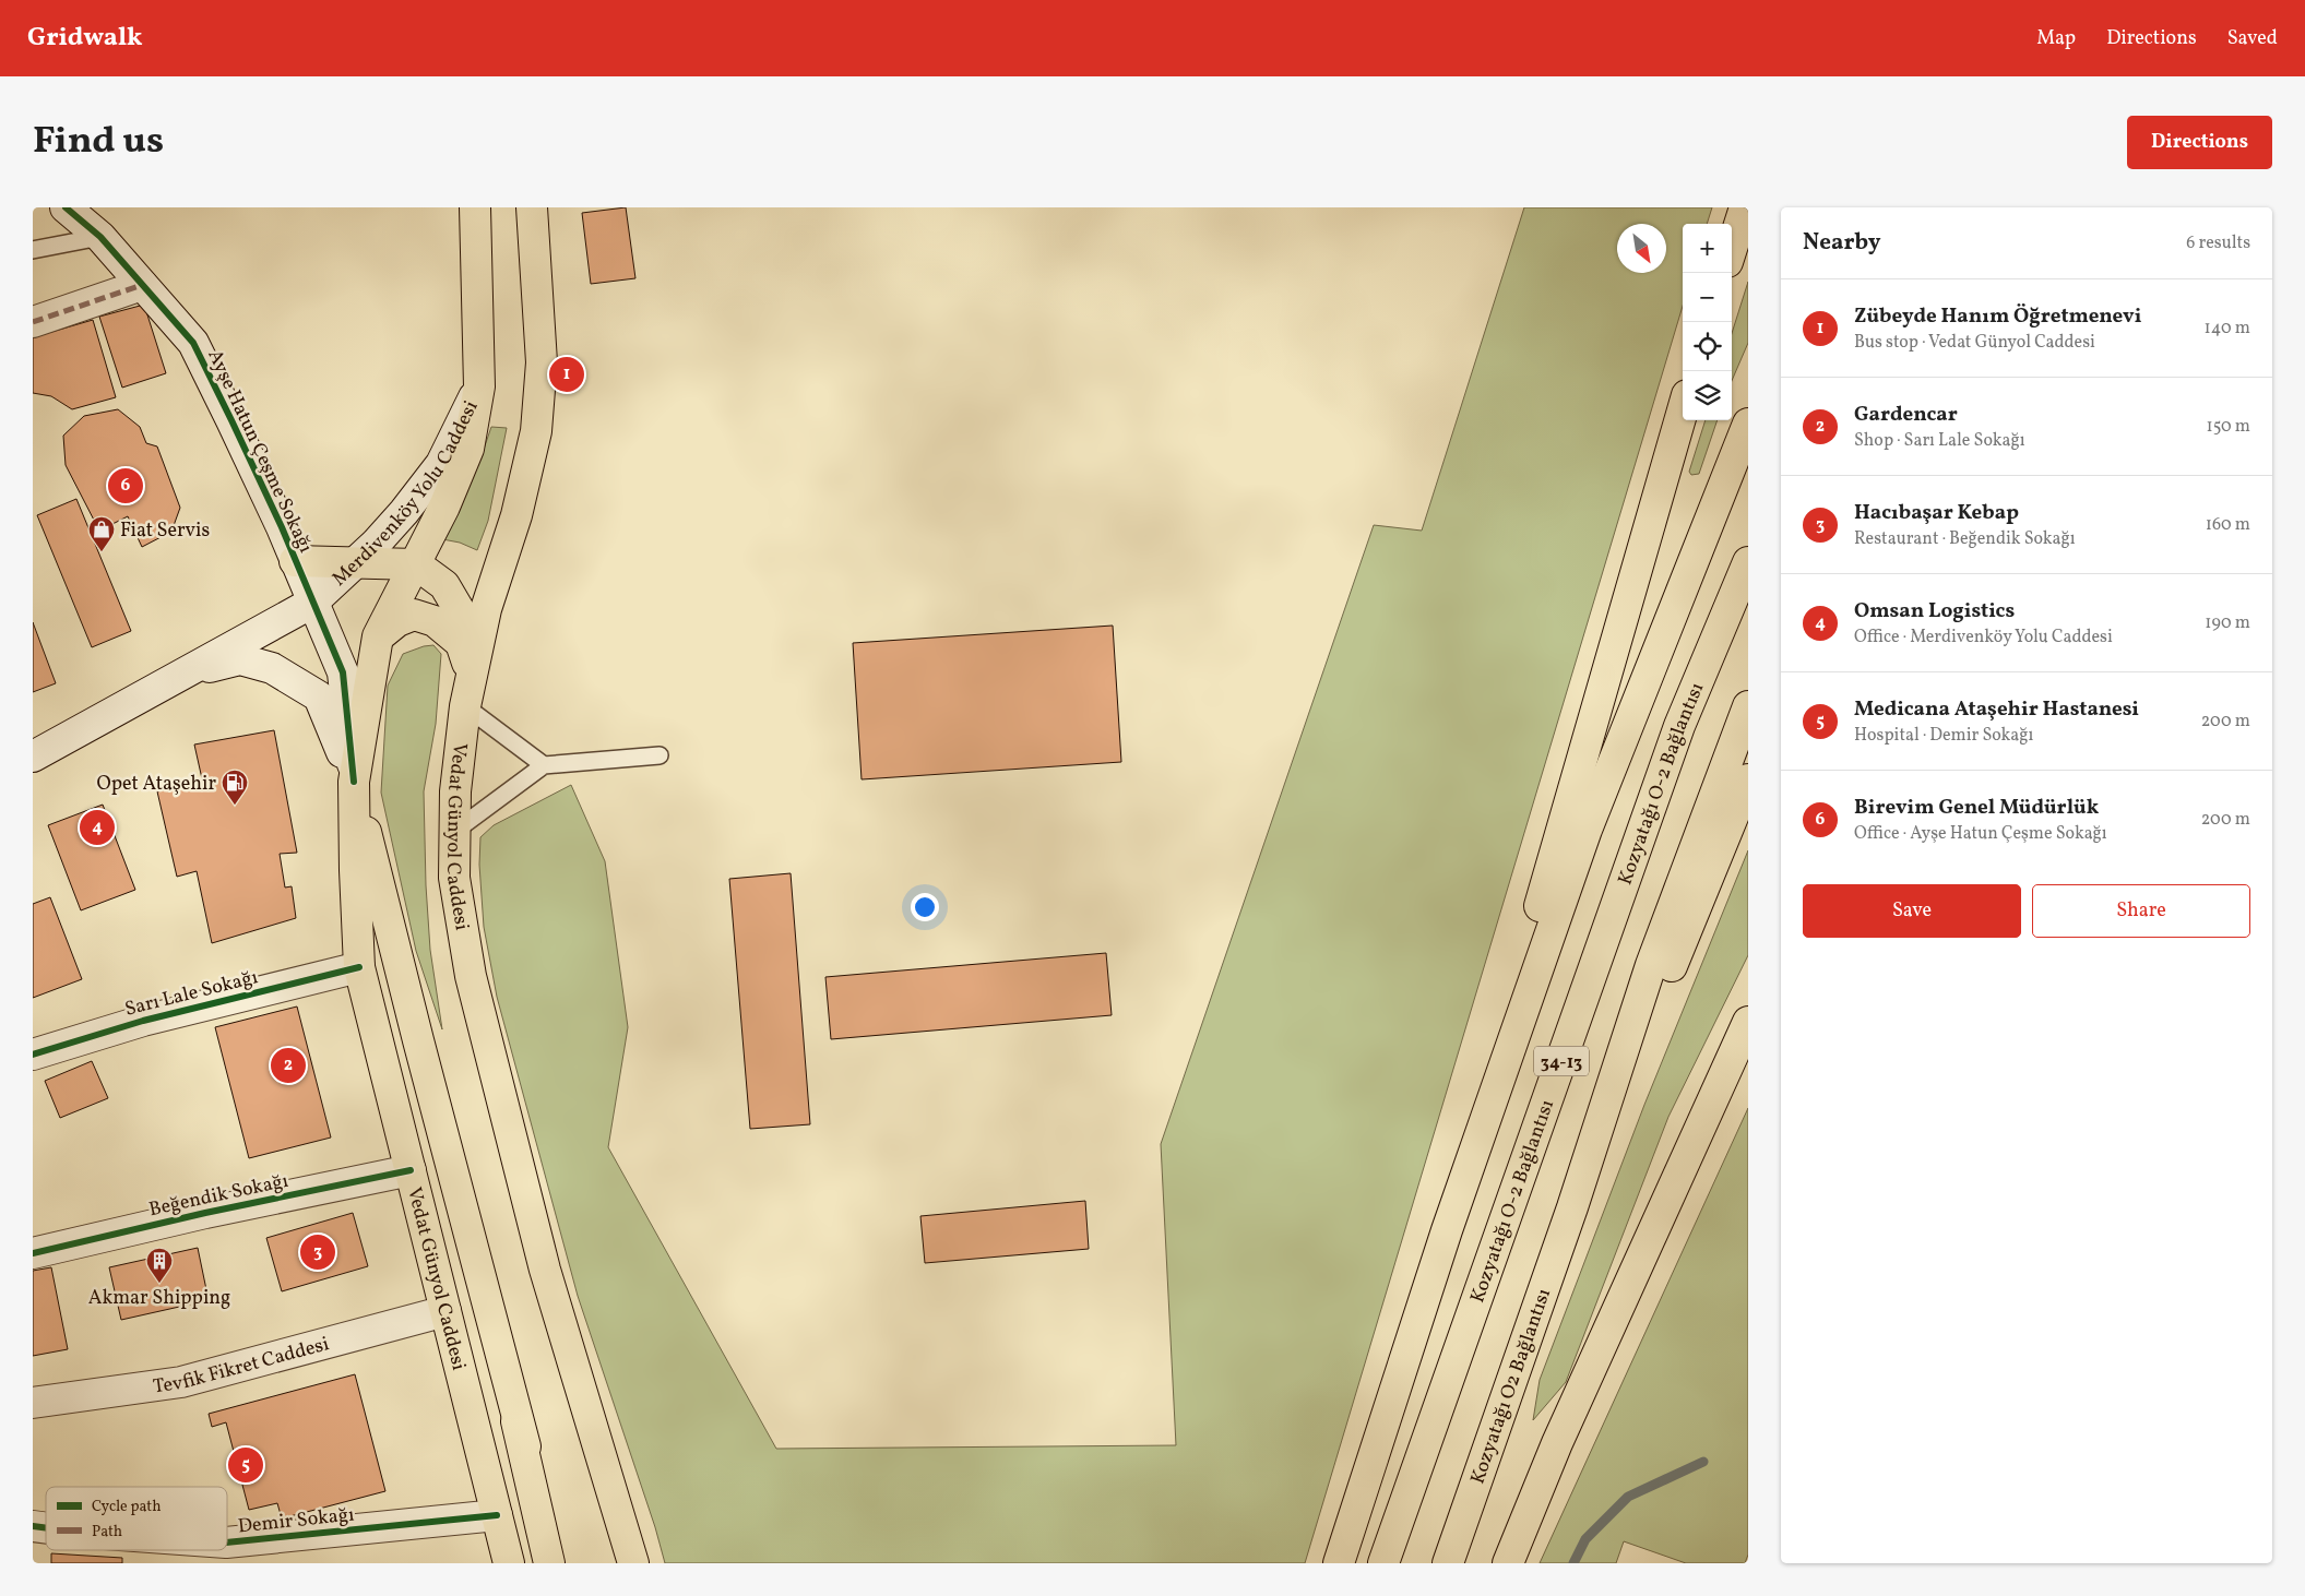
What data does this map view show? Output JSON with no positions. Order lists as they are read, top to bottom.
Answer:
{
  "streets": {
    "main road": [
      "Kozyatağı O-2 Bağlantısı",
      "Vedat Günyol Caddesi",
      "34-13",
      "Kozyatağı O2 Bağlantısı"
    ],
    "street": [
      "Ayşe Hatun Çeşme Sokağı",
      "Merdivenköy Yolu Caddesi",
      "Sarı Lale Sokağı",
      "Beğendik Sokağı",
      "Tevfik Fikret Caddesi",
      "Demir Sokağı"
    ]
  },
  "crossings": [
    ["Ayşe Hatun Çeşme Sokağı", "Merdivenköy Yolu Caddesi"],
    ["Ayşe Hatun Çeşme Sokağı", "Vedat Günyol Caddesi"],
    ["Merdivenköy Yolu Caddesi", "Vedat Günyol Caddesi"],
    ["Vedat Günyol Caddesi", "Sarı Lale Sokağı"],
    ["Vedat Günyol Caddesi", "Beğendik Sokağı"],
    ["Vedat Günyol Caddesi", "Tevfik Fikret Caddesi"],
    ["Vedat Günyol Caddesi", "Demir Sokağı"],
    ["34-13", "Kozyatağı O2 Bağlantısı"]
  ],
  "places": {
    "shop": ["Fiat Servis"],
    "fuel station": ["Opet Ataşehir"],
    "building": ["Akmar Shipping"]
  },
  "legend": ["Cycle path", "Path"],
  "north": "bottom right",
  "page": {
    "header": "Gridwalk",
    "nav": ["Map", "Directions", "Saved"],
    "title": "Find us",
    "buttons": [
      "Directions",
      ["Save", "Share"]
    ],
    "heading": ["Nearby", "6 results"],
    "map_buttons": ["+", "−"],
    "list": [
      {
        "mark": "1",
        "name": "Zübeyde Hanım Öğretmenevi",
        "note": "Bus stop · Vedat Günyol Caddesi",
        "value": "140 m"
      },
      {
        "mark": "2",
        "name": "Gardencar",
        "note": "Shop · Sarı Lale Sokağı",
        "value": "150 m"
      },
      {
        "mark": "3",
        "name": "Hacıbaşar Kebap",
        "note": "Restaurant · Beğendik Sokağı",
        "value": "160 m"
      },
      {
        "mark": "4",
        "name": "Omsan Logistics",
        "note": "Office · Merdivenköy Yolu Caddesi",
        "value": "190 m"
      },
      {
        "mark": "5",
        "name": "Medicana Ataşehir Hastanesi",
        "note": "Hospital · Demir Sokağı",
        "value": "200 m"
      },
      {
        "mark": "6",
        "name": "Birevim Genel Müdürlük",
        "note": "Office · Ayşe Hatun Çeşme Sokağı",
        "value": "200 m"
      }
    ],
    "pins": [
      "1",
      "6",
      "4",
      "2",
      "3",
      "5"
    ]
  }
}
